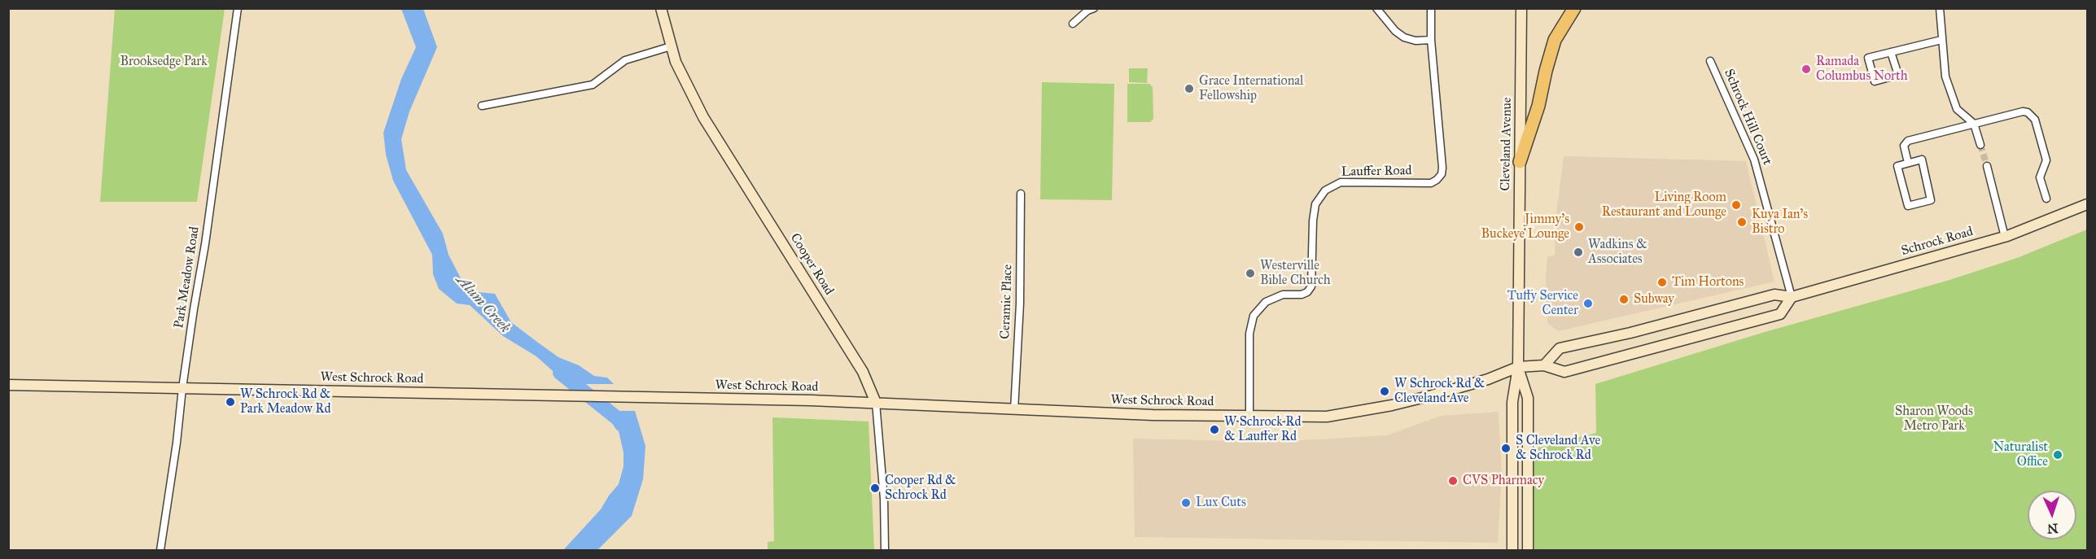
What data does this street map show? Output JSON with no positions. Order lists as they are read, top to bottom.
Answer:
{
  "streets": {
    "main road": [
      "Cleveland Avenue",
      "Schrock Road",
      "Cooper Road",
      "West Schrock Road"
    ],
    "street": [
      "Schrock Hill Court",
      "Lauffer Road",
      "Park Meadow Road",
      "Ceramic Place"
    ]
  },
  "crossings": [
    ["Schrock Hill Court", "Schrock Road"],
    ["Cleveland Avenue", "West Schrock Road"],
    ["Lauffer Road", "West Schrock Road"],
    ["Cooper Road", "West Schrock Road"],
    ["Park Meadow Road", "West Schrock Road"],
    ["Ceramic Place", "West Schrock Road"]
  ],
  "water": ["Alum Creek"],
  "parks": ["Brooksedge Park", "Sharon Woods Metro Park"],
  "places": [
    "Ramada Columbus North",
    "Grace International Fellowship",
    "Living Room Restaurant and Lounge",
    "Kuya Ian's Bistro",
    "Jimmy's Buckeye Lounge",
    "Wadkins & Associates",
    "Westerville Bible Church",
    "Tim Hortons",
    "Subway",
    "Tuffy Service Center",
    "W Schrock Rd & Cleveland Ave",
    "W Schrock Rd & Park Meadow Rd",
    "W Schrock Rd & Lauffer Rd",
    "S Cleveland Ave & Schrock Rd",
    "Naturalist Office",
    "CVS Pharmacy",
    "Cooper Rd & Schrock Rd",
    "Lux Cuts"
  ],
  "north": "bottom"
}
